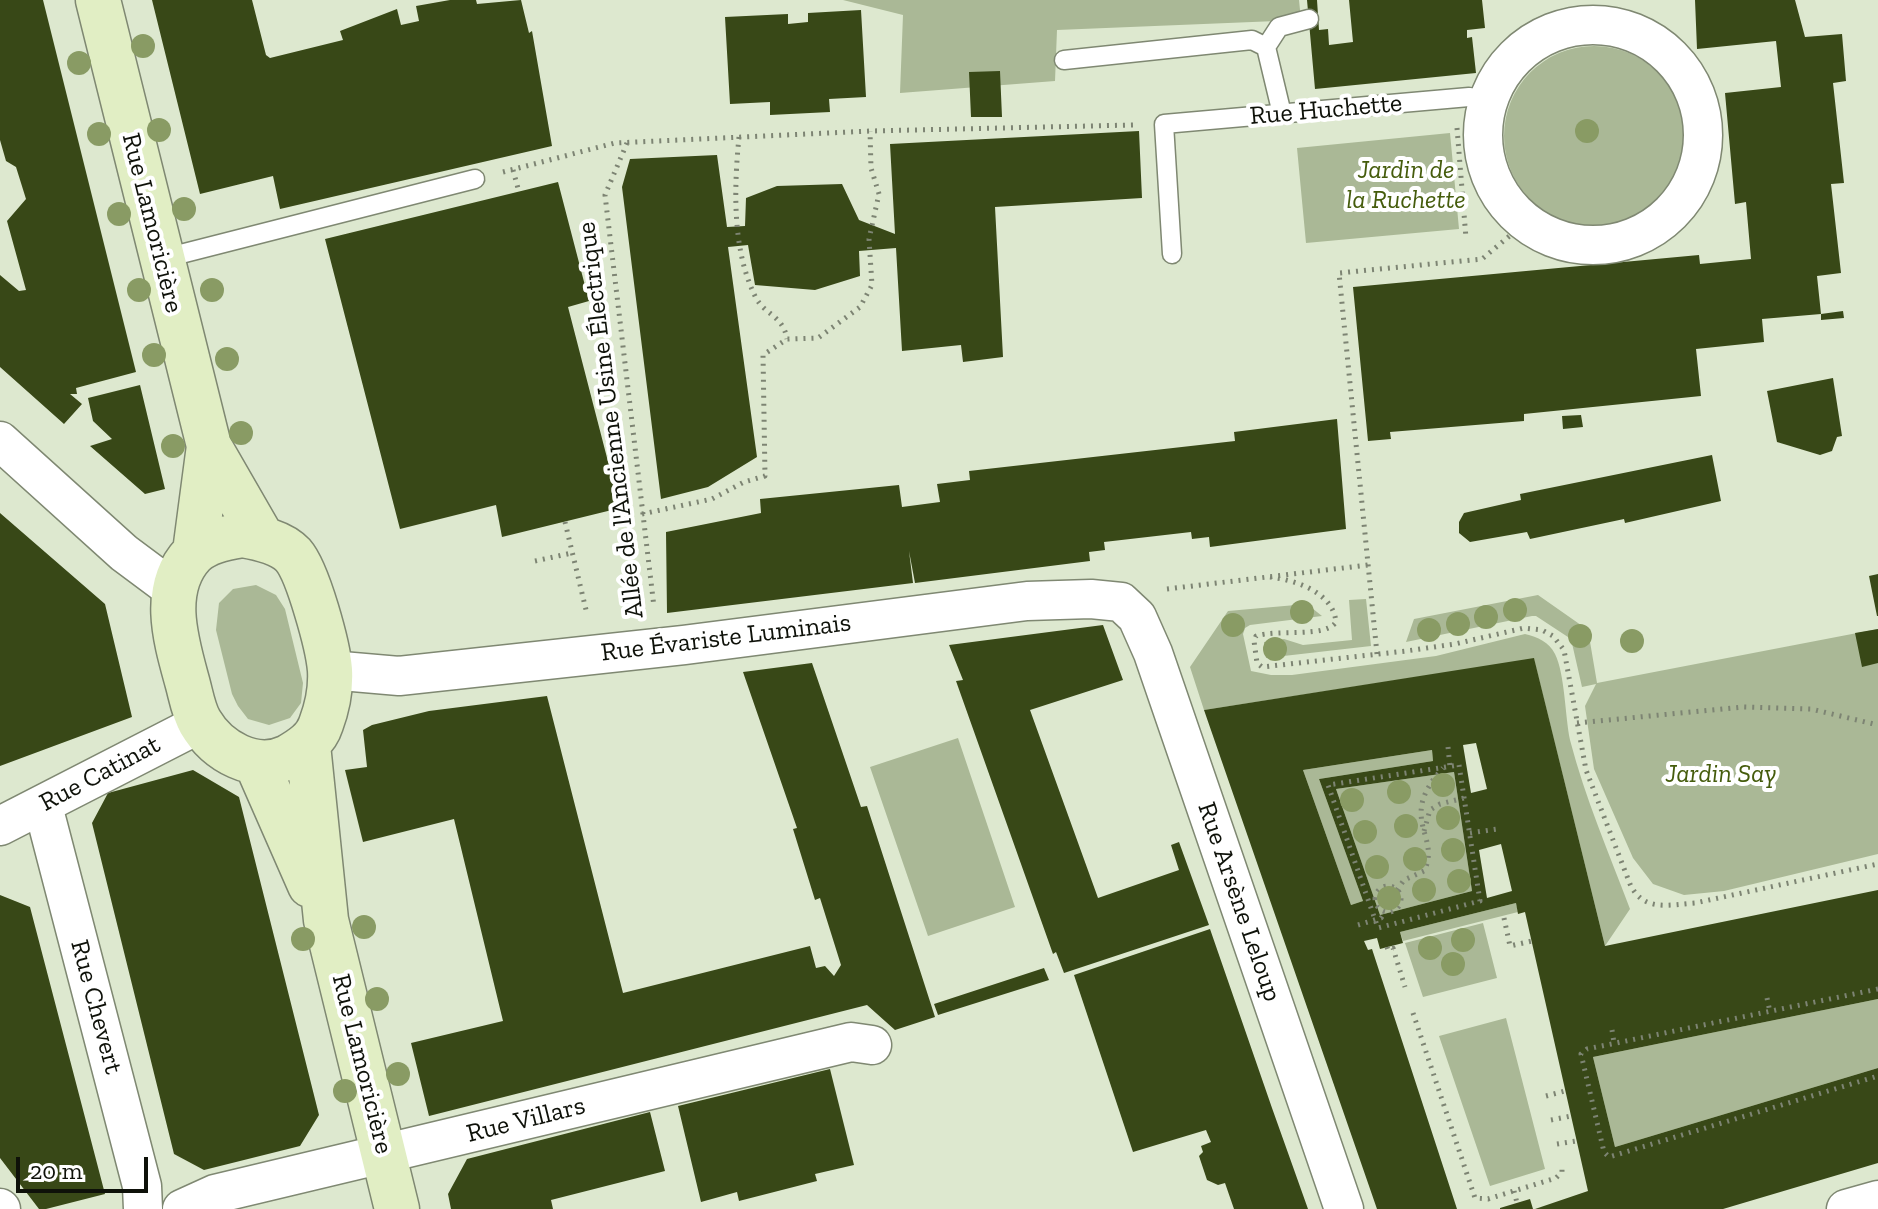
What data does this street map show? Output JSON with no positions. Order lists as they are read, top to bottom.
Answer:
{
  "streets": {
    "main road": ["Rue Lamoricière"],
    "street": [
      "Rue Évariste Luminais",
      "Rue Catinat",
      "Rue Arsène Leloup",
      "Rue Chevert",
      "Rue Villars"
    ],
    "lane": ["Rue Huchette"],
    "path": ["Allée de l'Ancienne Usine Électrique"]
  },
  "crossings": [
    ["Rue Lamoricière", "Rue Évariste Luminais"],
    ["Rue Lamoricière", "Rue Catinat"],
    ["Rue Lamoricière", "Rue Villars"],
    ["Allée de l'Ancienne Usine Électrique", "Rue Évariste Luminais"],
    ["Rue Évariste Luminais", "Rue Catinat"],
    ["Rue Évariste Luminais", "Rue Arsène Leloup"],
    ["Rue Catinat", "Rue Chevert"]
  ],
  "parks": ["Jardin de la Ruchette", "Jardin Say"],
  "scale_bar": "20 m"
}
